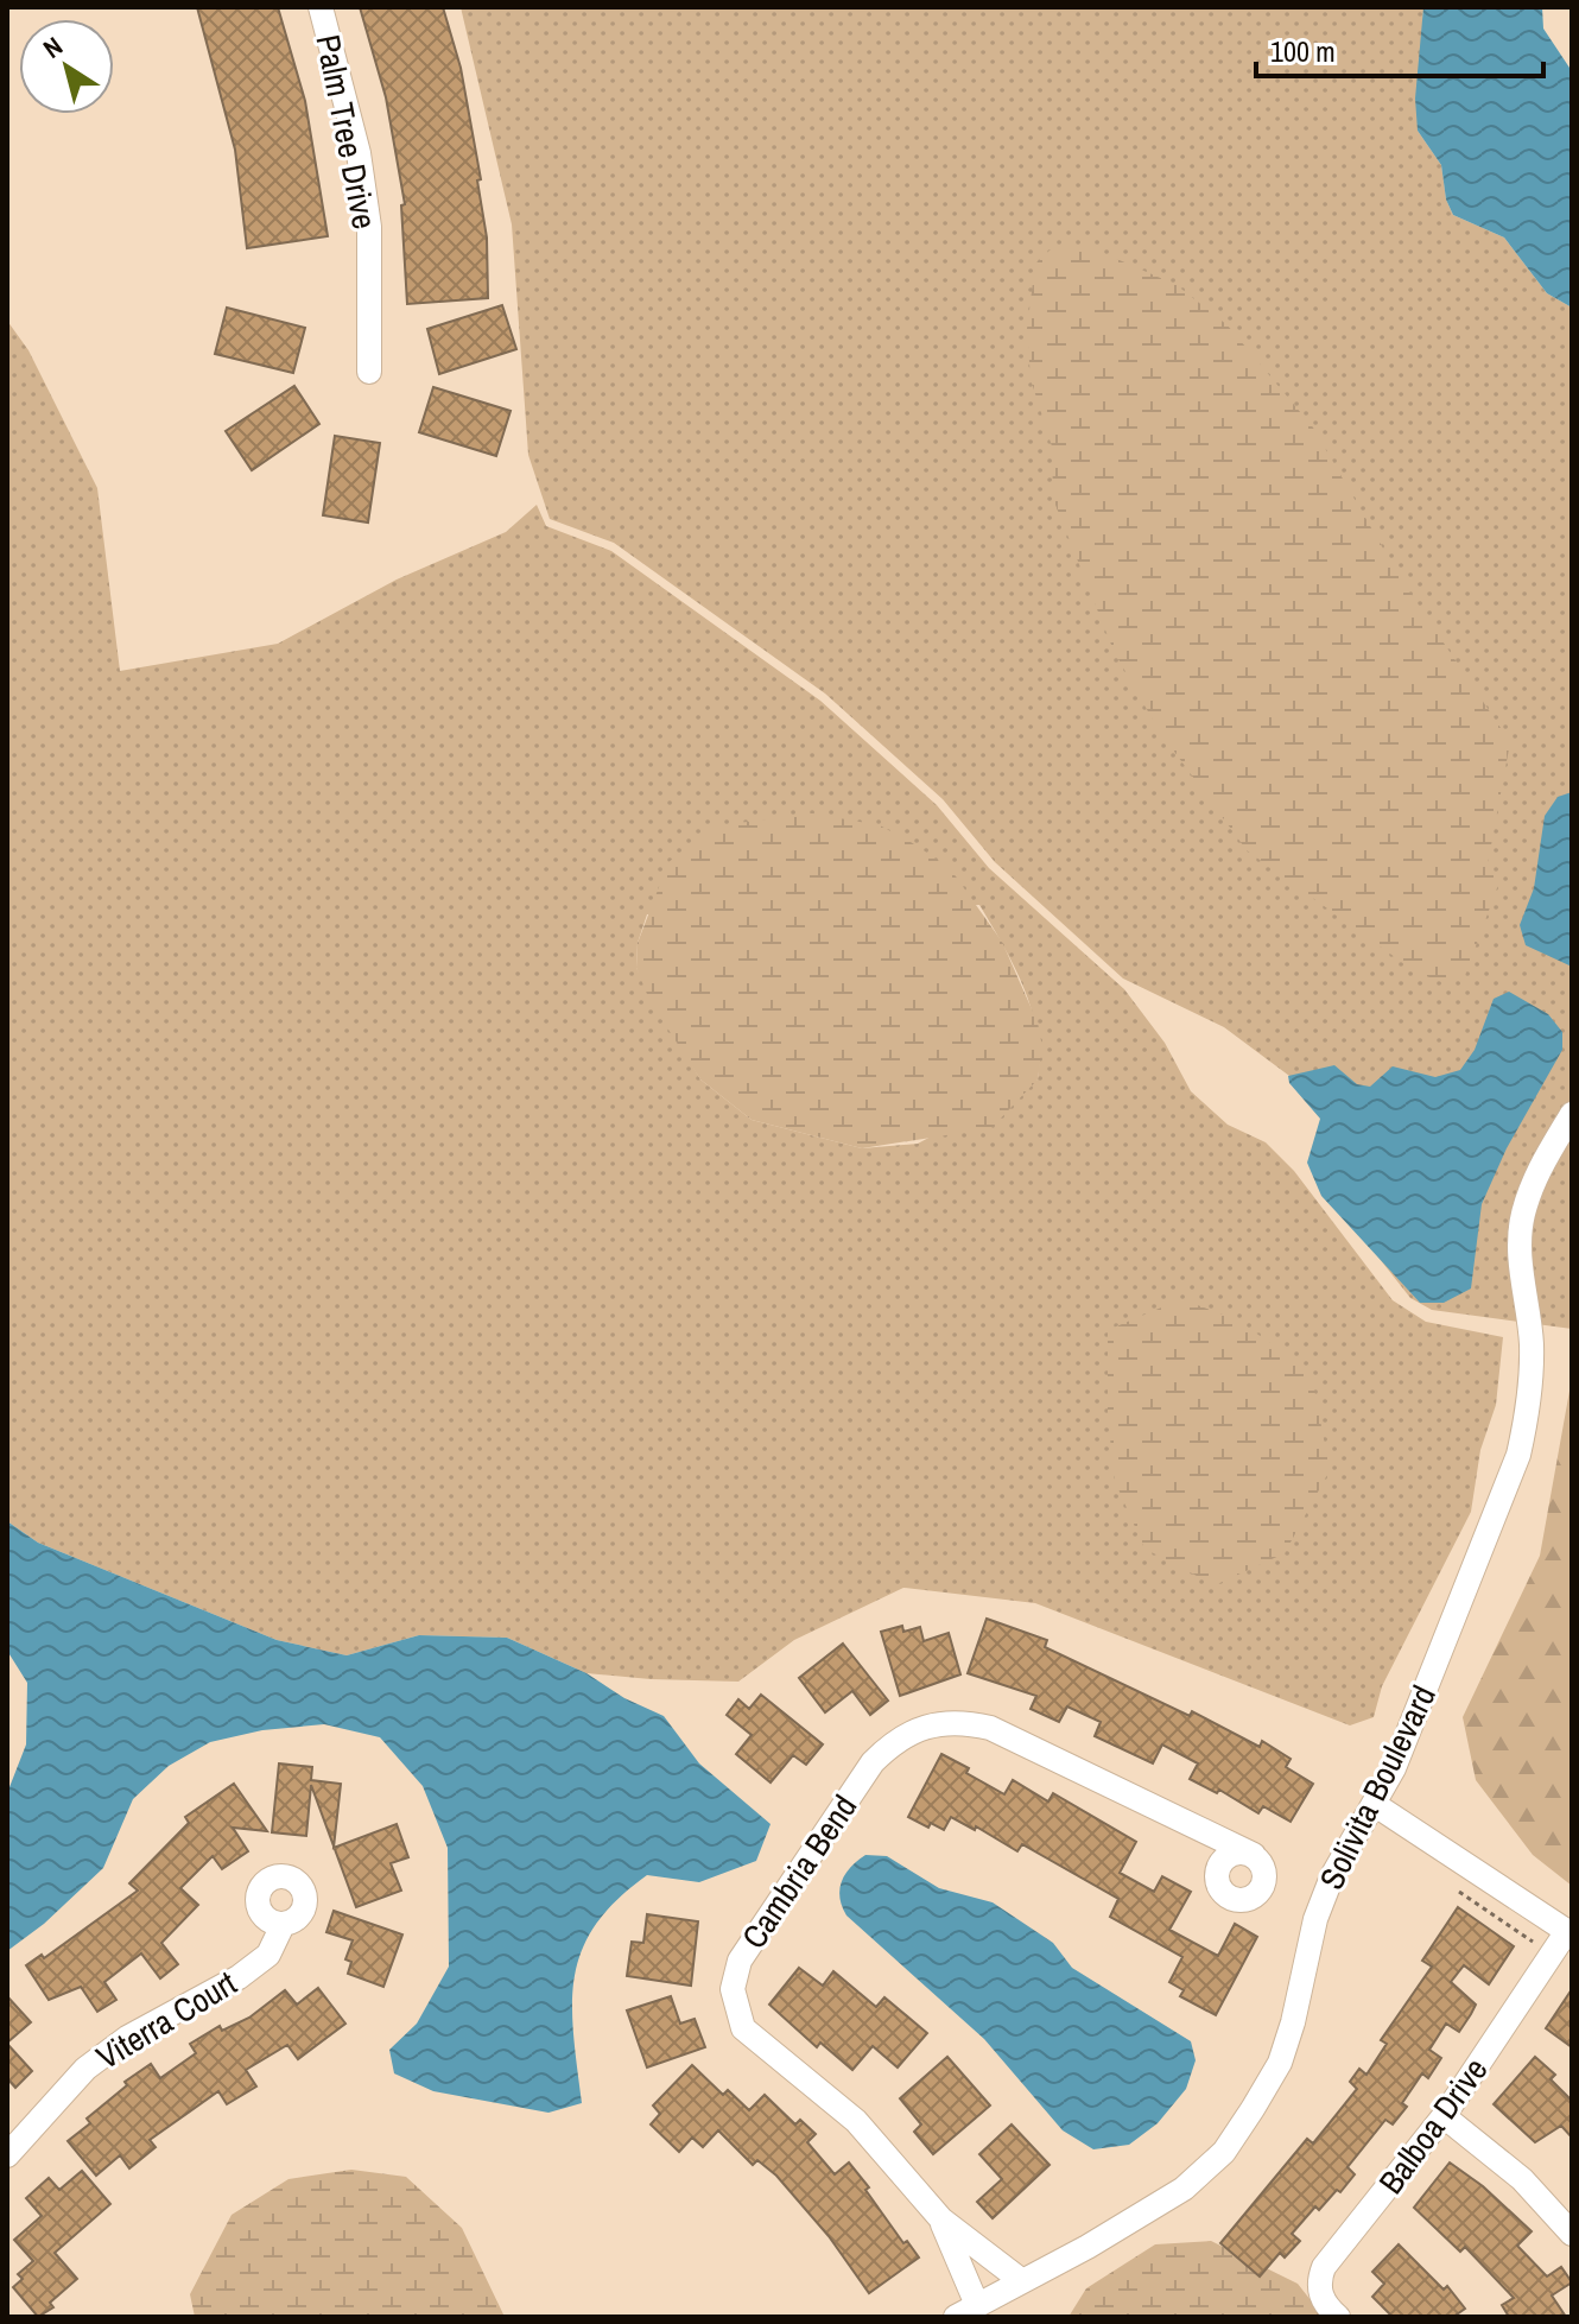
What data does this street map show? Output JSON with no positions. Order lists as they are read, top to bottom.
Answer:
{
  "streets": {
    "street": [
      "Palm Tree Drive",
      "Solivita Boulevard",
      "Cambria Bend",
      "Viterra Court",
      "Balboa Drive"
    ]
  },
  "crossings": [
    ["Solivita Boulevard", "Cambria Bend"]
  ],
  "scale_bar": "100 m",
  "north": "top left"
}
